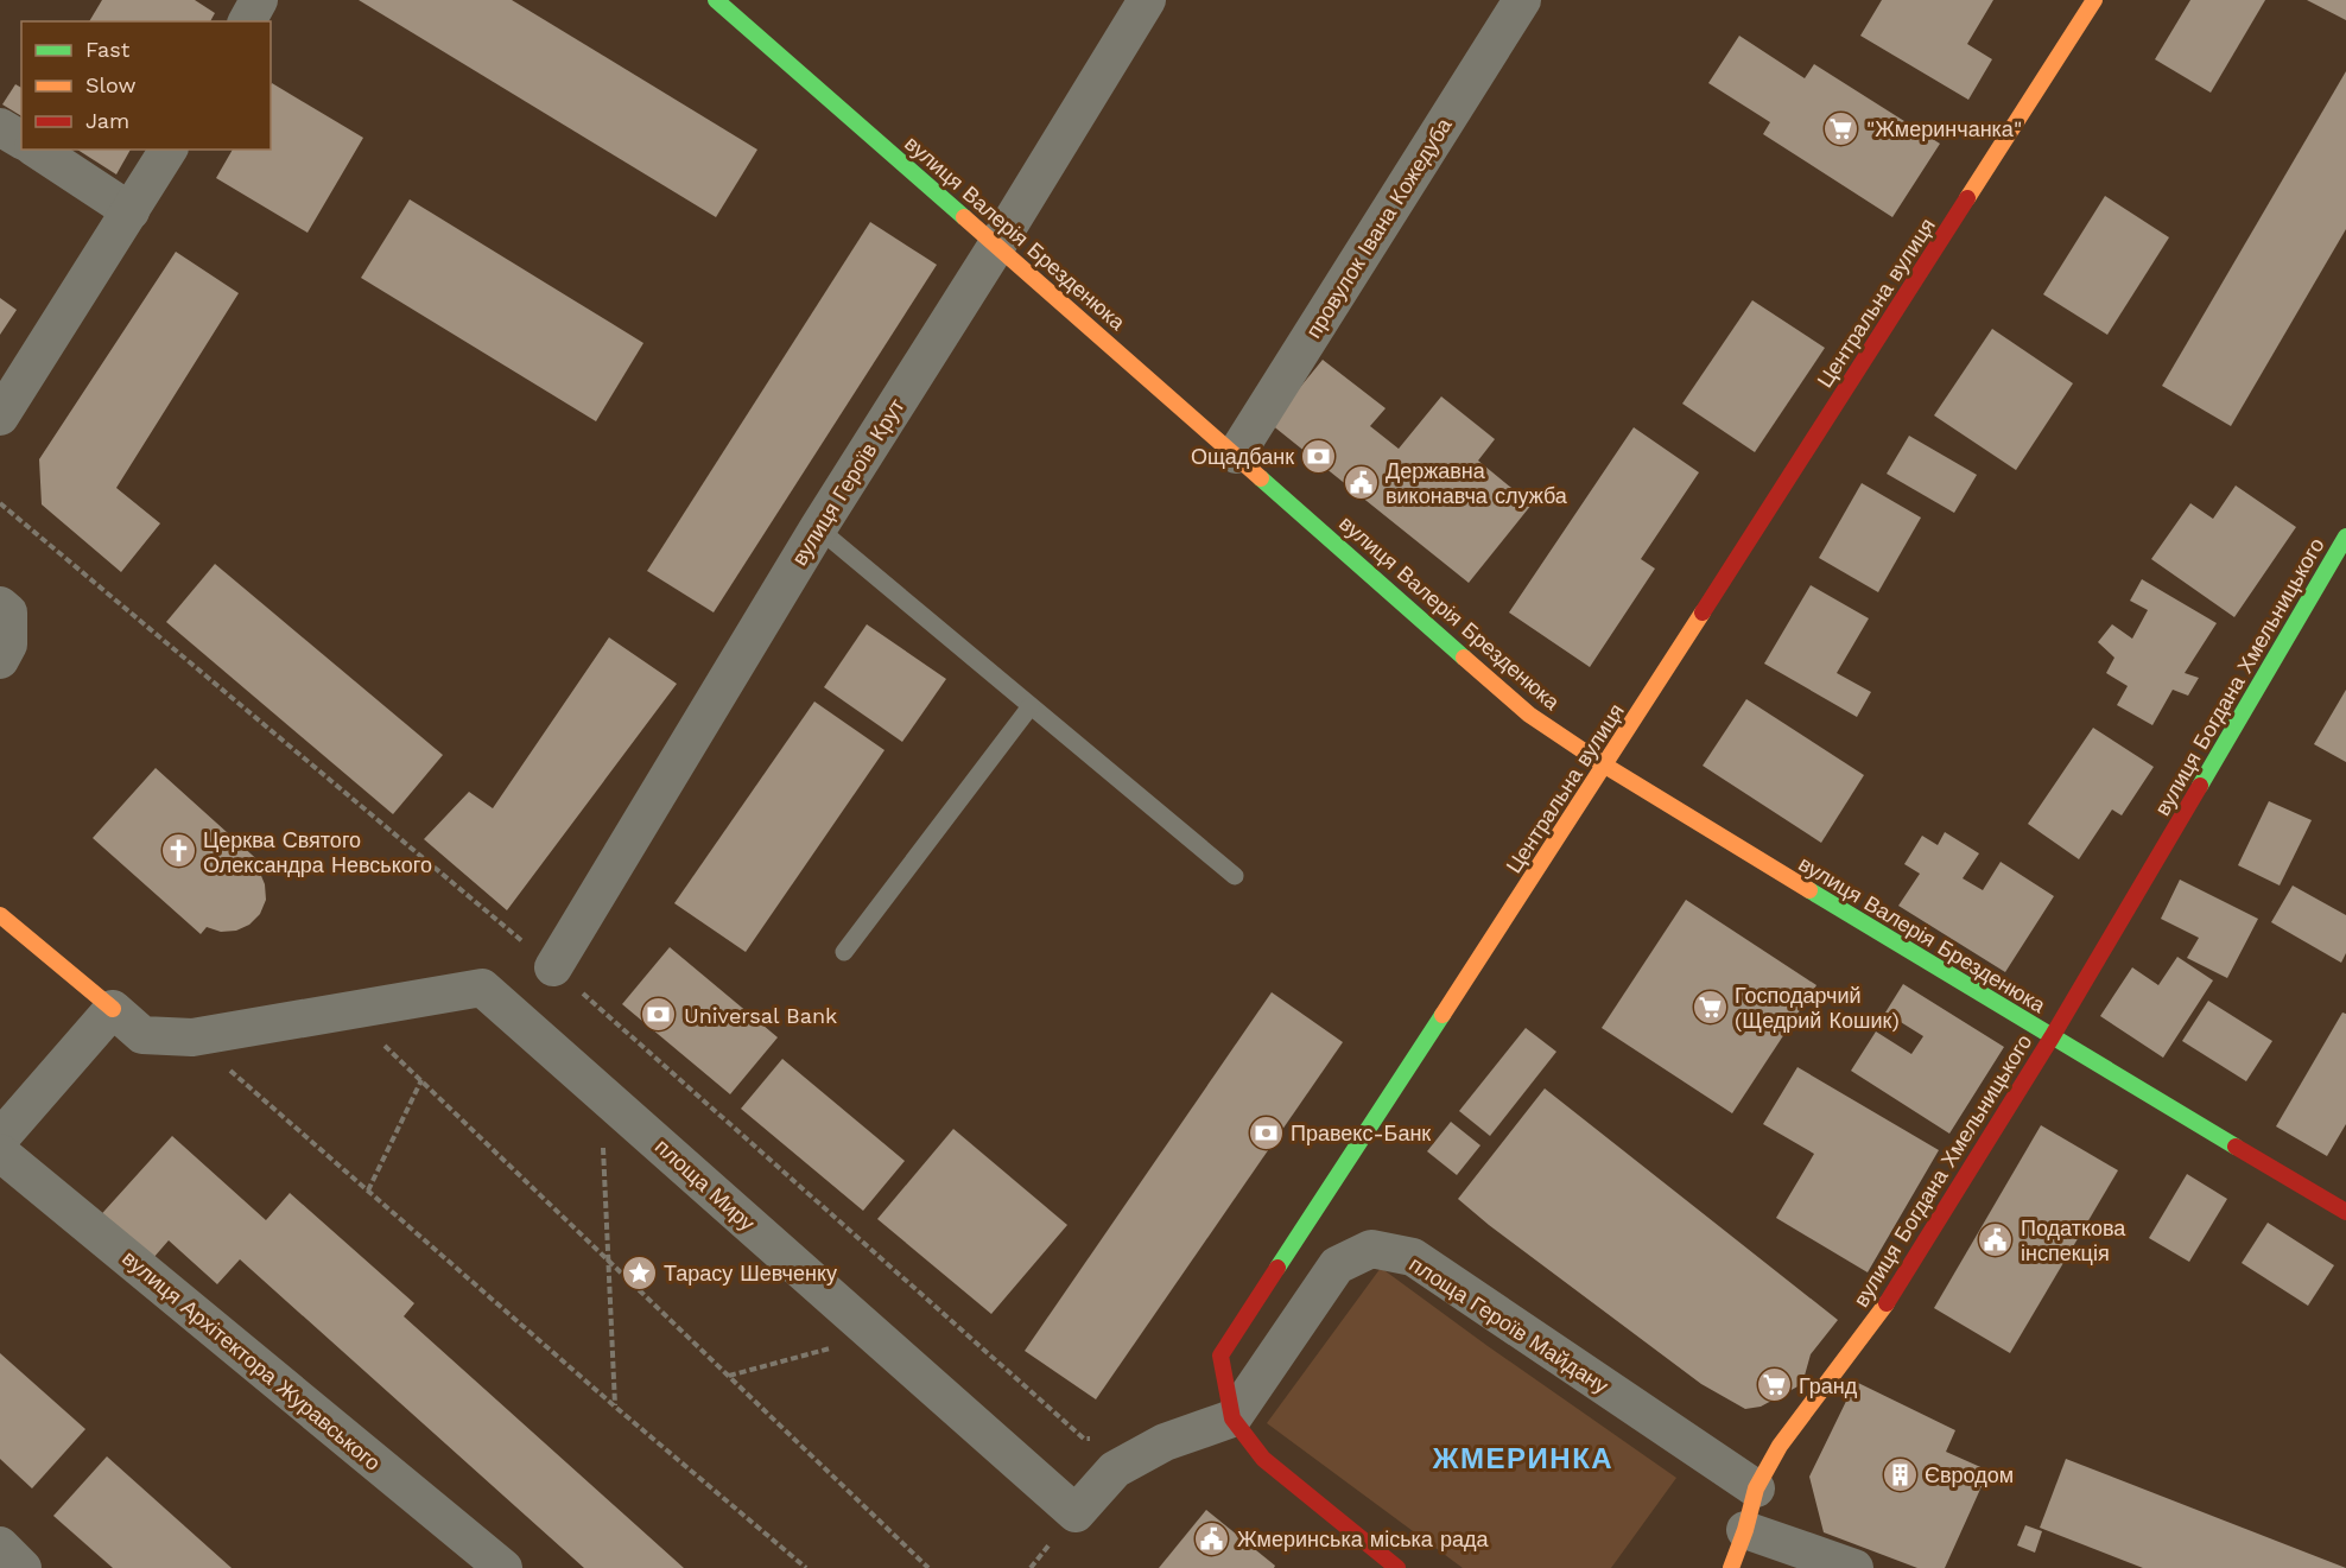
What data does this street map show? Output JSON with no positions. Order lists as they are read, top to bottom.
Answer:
{
  "streets": {
    "street": [
      "провулок Івана Кожедуба",
      "вулиця Валерія Брезденюка",
      "Центральна вулиця",
      "вулиця Героїв Крут",
      "вулиця Богдана Хмельницького",
      "площа Миру",
      "площа Героїв Майдану",
      "вулиця Архітектора Журавського"
    ]
  },
  "crossings": [
    ["провулок Івана Кожедуба", "вулиця Валерія Брезденюка"],
    ["вулиця Валерія Брезденюка", "Центральна вулиця"],
    ["вулиця Валерія Брезденюка", "вулиця Героїв Крут"],
    ["вулиця Валерія Брезденюка", "вулиця Богдана Хмельницького"],
    ["Центральна вулиця", "площа Миру"],
    ["Центральна вулиця", "площа Героїв Майдану"],
    ["вулиця Богдана Хмельницького", "площа Героїв Майдану"],
    ["площа Миру", "площа Героїв Майдану"]
  ],
  "districts": ["ЖМЕРИНКА"],
  "places": {
    "supermarket": ["\"Жмеринчанка\"", "Господарчий (Щедрий Кошик)", "Гранд"],
    "bank": ["Ощадбанк", "Universal Bank", "Правекс-Банк"],
    "public building": ["Державна виконавча служба", "Податкова інспекція", "Жмеринська міська рада"],
    "church": ["Церква Святого Олександра Невського"],
    "place": ["Тарасу Шевченку"],
    "building": ["Євродом"]
  },
  "legend": ["Fast", "Slow", "Jam"]
}
